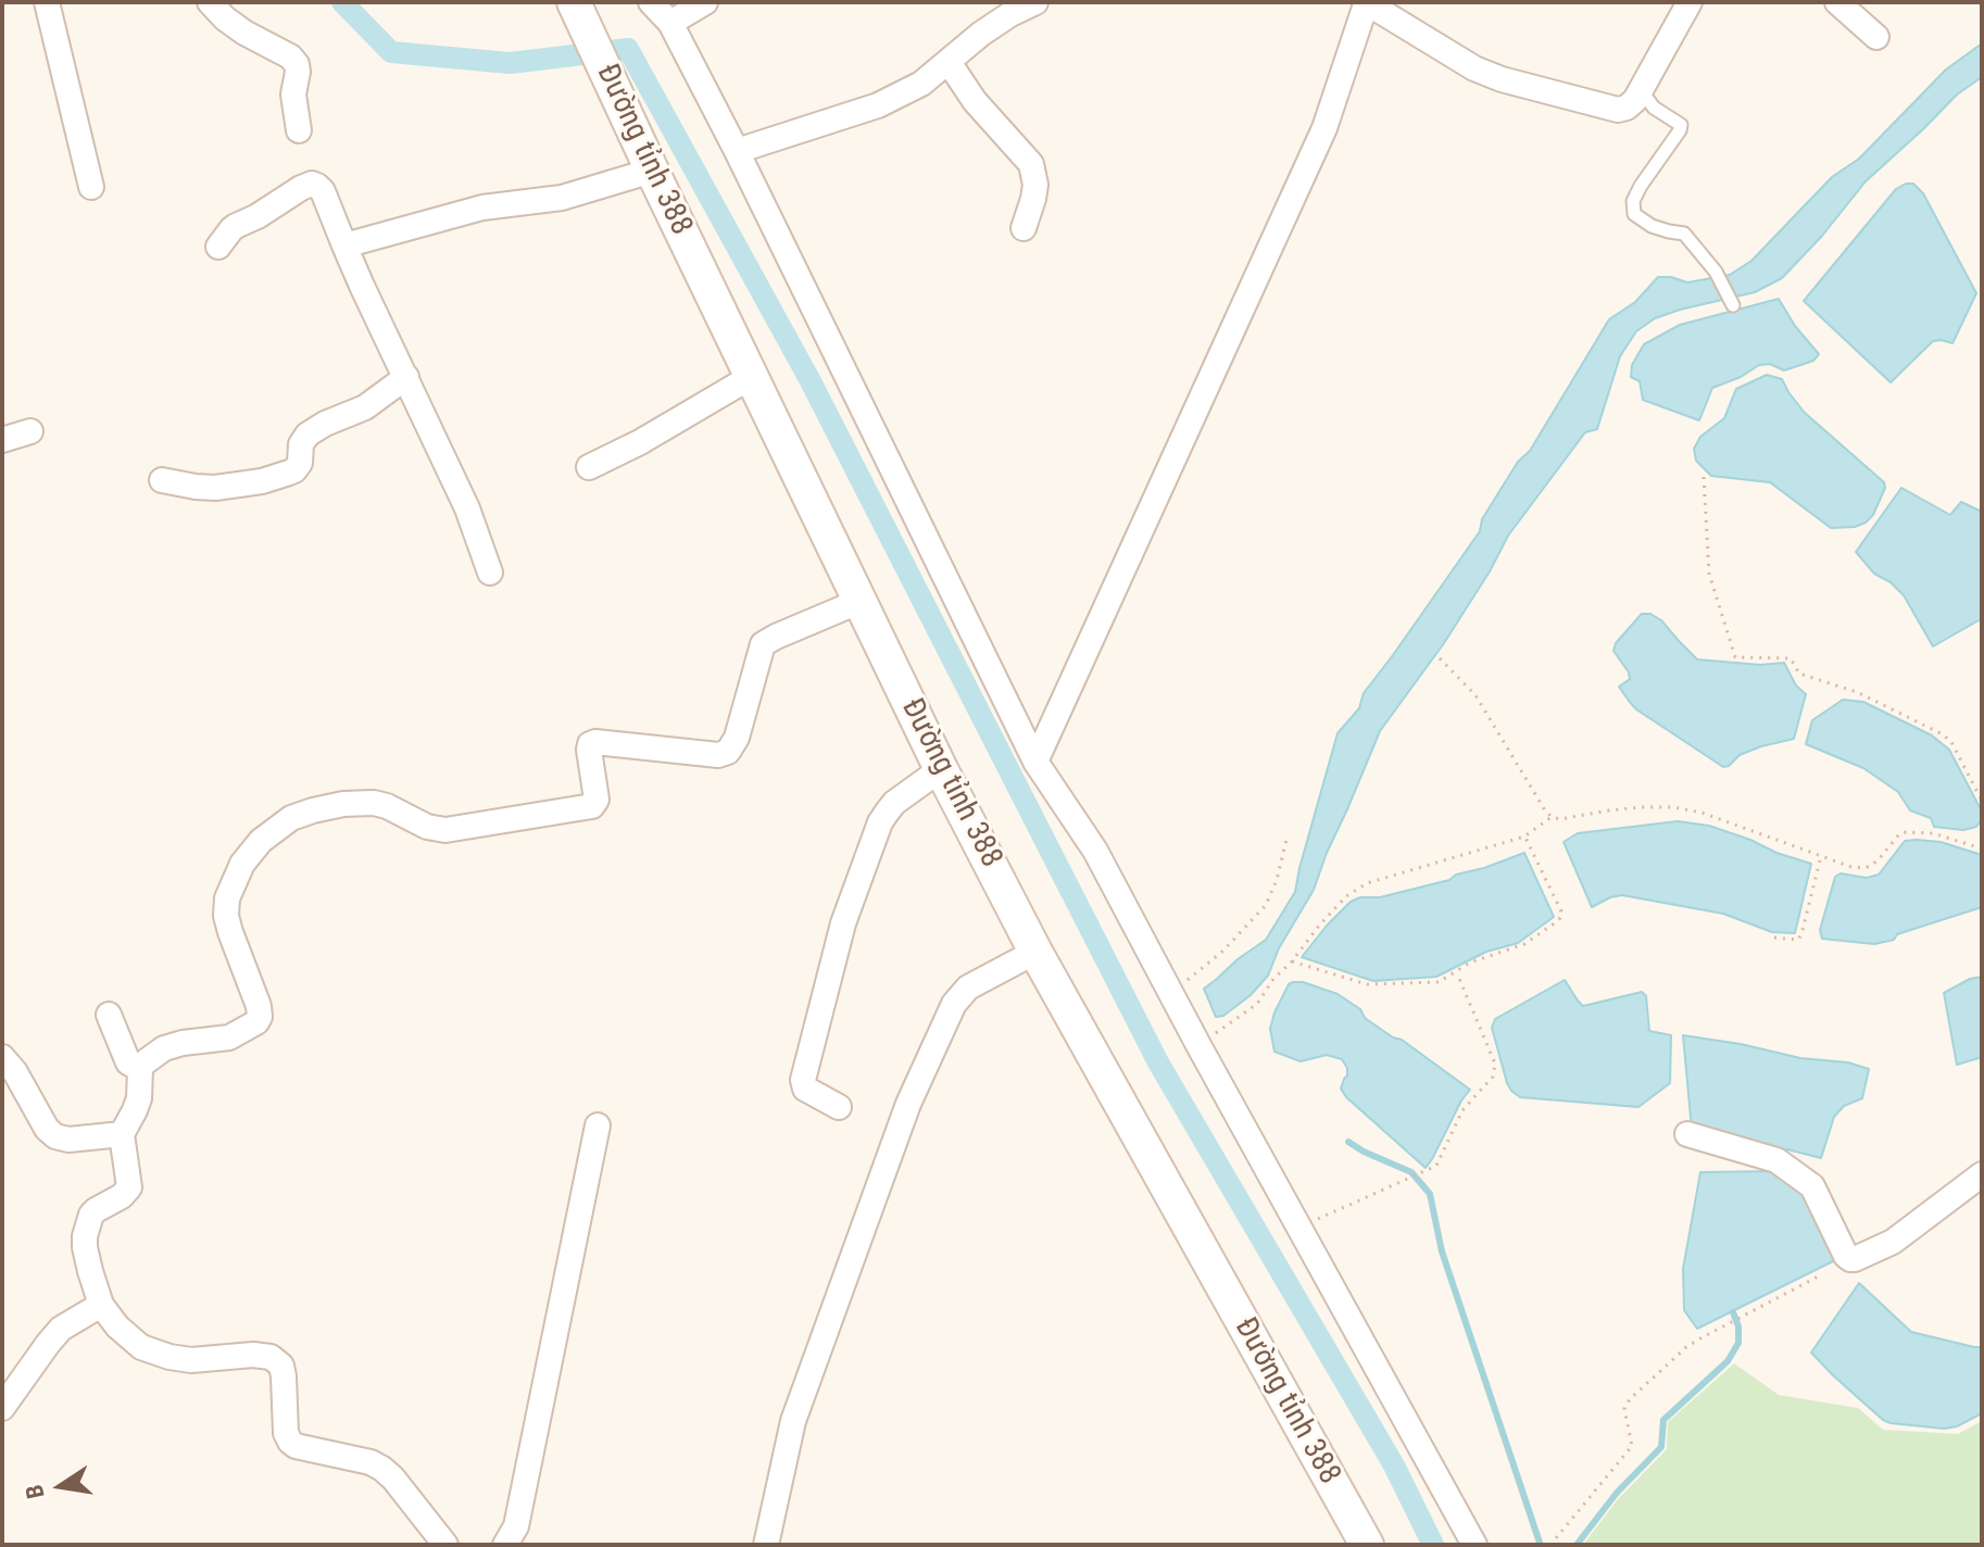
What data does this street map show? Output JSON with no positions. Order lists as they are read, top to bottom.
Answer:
{
  "streets": {
    "main road": ["Đường tỉnh 388"]
  },
  "north": "left"
}
